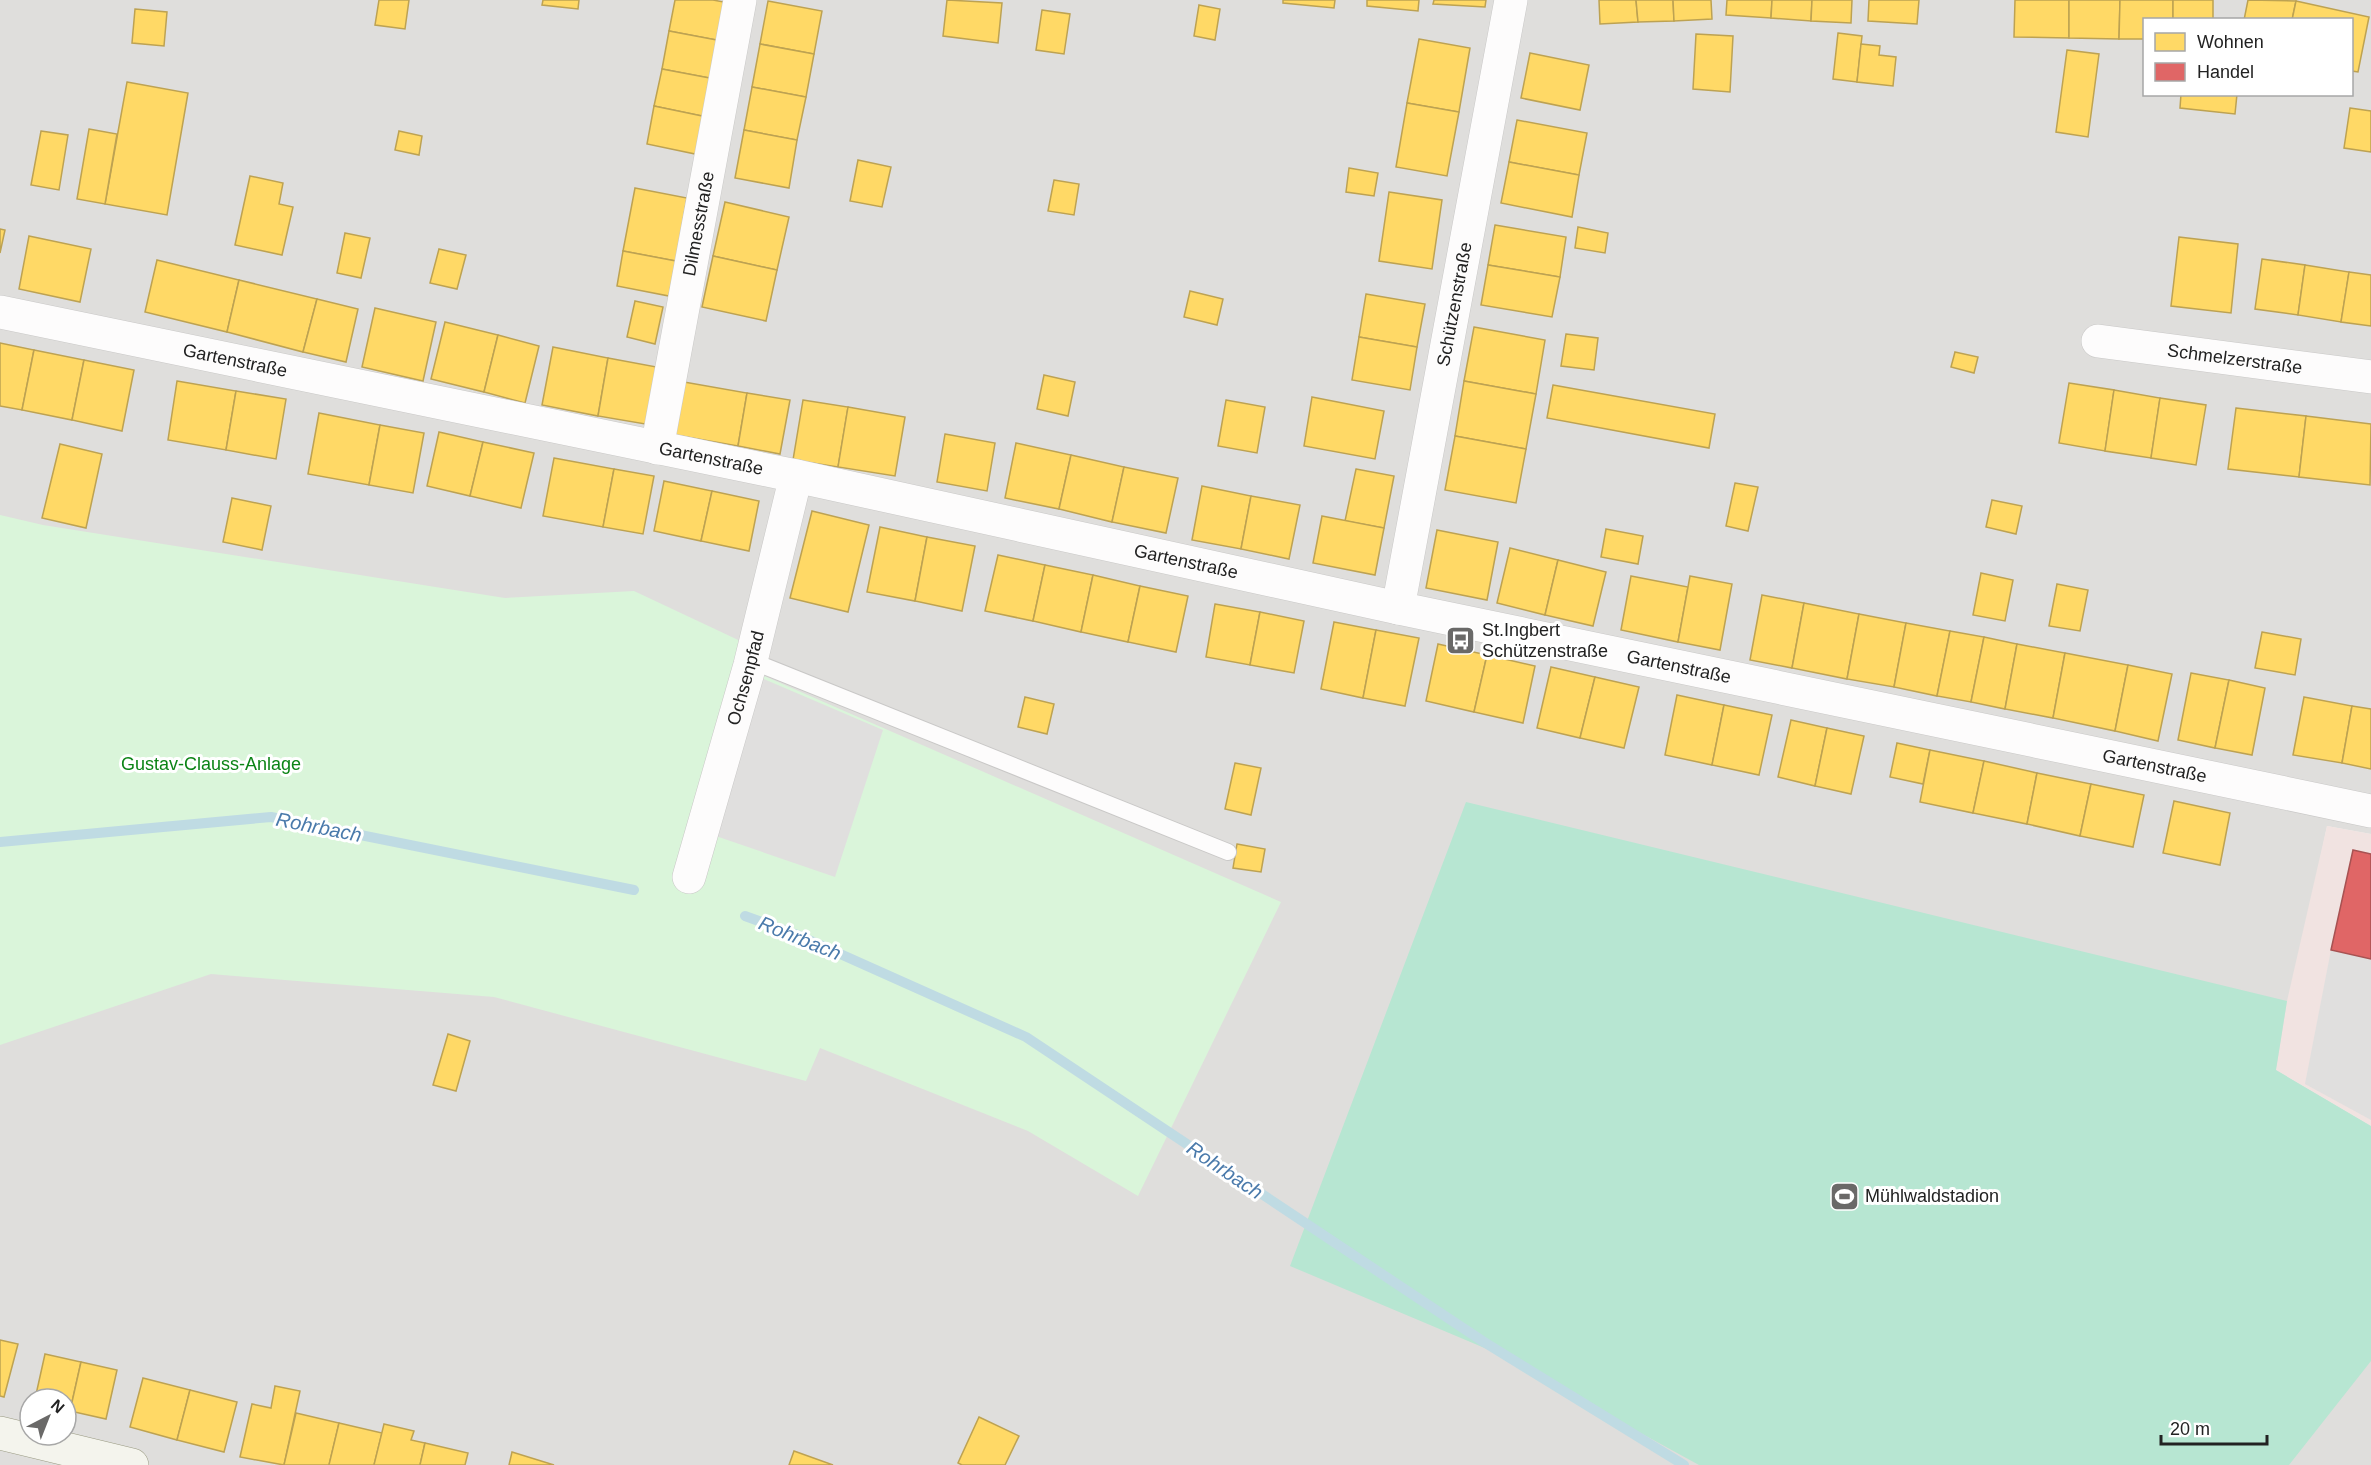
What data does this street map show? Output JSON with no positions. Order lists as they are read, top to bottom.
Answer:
{
  "streets": {
    "street": [
      "Dilmesstraße",
      "Schützenstraße",
      "Schmelzerstraße",
      "Gartenstraße",
      "Ochsenpfad"
    ]
  },
  "crossings": [
    ["Dilmesstraße", "Gartenstraße"],
    ["Schützenstraße", "Gartenstraße"],
    ["Gartenstraße", "Ochsenpfad"]
  ],
  "water": ["Rohrbach"],
  "parks": ["Gustav-Clauss-Anlage"],
  "places": {
    "bus stop": ["St.Ingbert Schützenstraße"],
    "sports": ["Mühlwaldstadion"]
  },
  "legend": ["Wohnen", "Handel"],
  "scale_bar": "20 m",
  "north": "top right"
}
